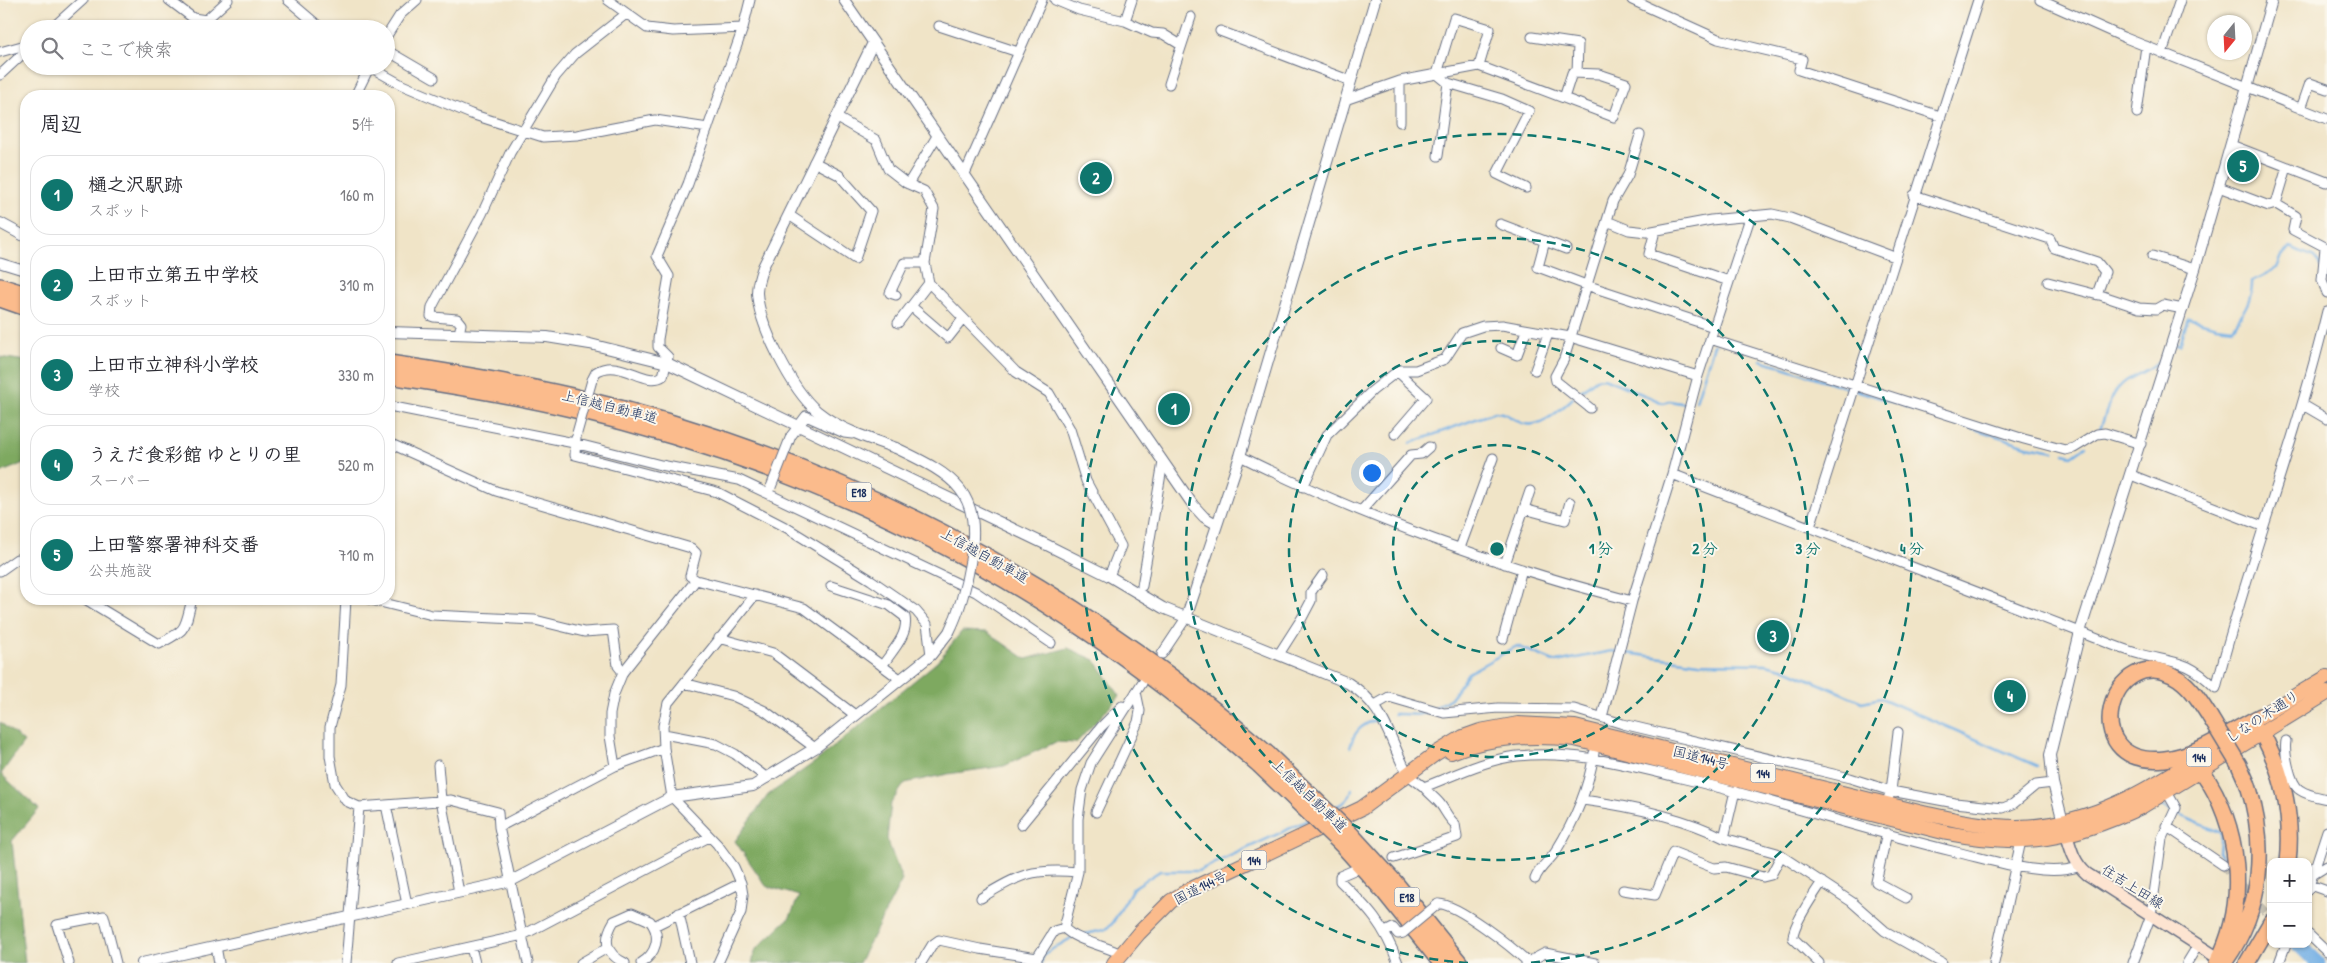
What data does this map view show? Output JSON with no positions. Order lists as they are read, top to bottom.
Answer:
{
  "streets": {
    "highway": [
      "上信越自動車道",
      "E18",
      "しなの木通り",
      "国道144号",
      "144"
    ],
    "main road": ["住吉上田線"]
  },
  "crossings": [
    ["しなの木通り", "国道144号"]
  ],
  "north": "bottom",
  "page": {
    "search": "ここで検索",
    "heading": ["周辺", "5件"],
    "pins": [
      "5",
      "2",
      "1",
      "3",
      "4"
    ],
    "list": [
      {
        "mark": "1",
        "name": "樋之沢駅跡",
        "note": "スポット",
        "value": "160 m"
      },
      {
        "mark": "2",
        "name": "上田市立第五中学校",
        "note": "スポット",
        "value": "310 m"
      },
      {
        "mark": "3",
        "name": "上田市立神科小学校",
        "note": "学校",
        "value": "330 m"
      },
      {
        "mark": "4",
        "name": "うえだ食彩館 ゆとりの里",
        "note": "スーパー",
        "value": "520 m"
      },
      {
        "mark": "5",
        "name": "上田警察署神科交番",
        "note": "公共施設",
        "value": "710 m"
      }
    ],
    "map_buttons": ["+", "−"]
  },
  "rings": [
    "1 分",
    "2 分",
    "3 分",
    "4 分"
  ]
}
